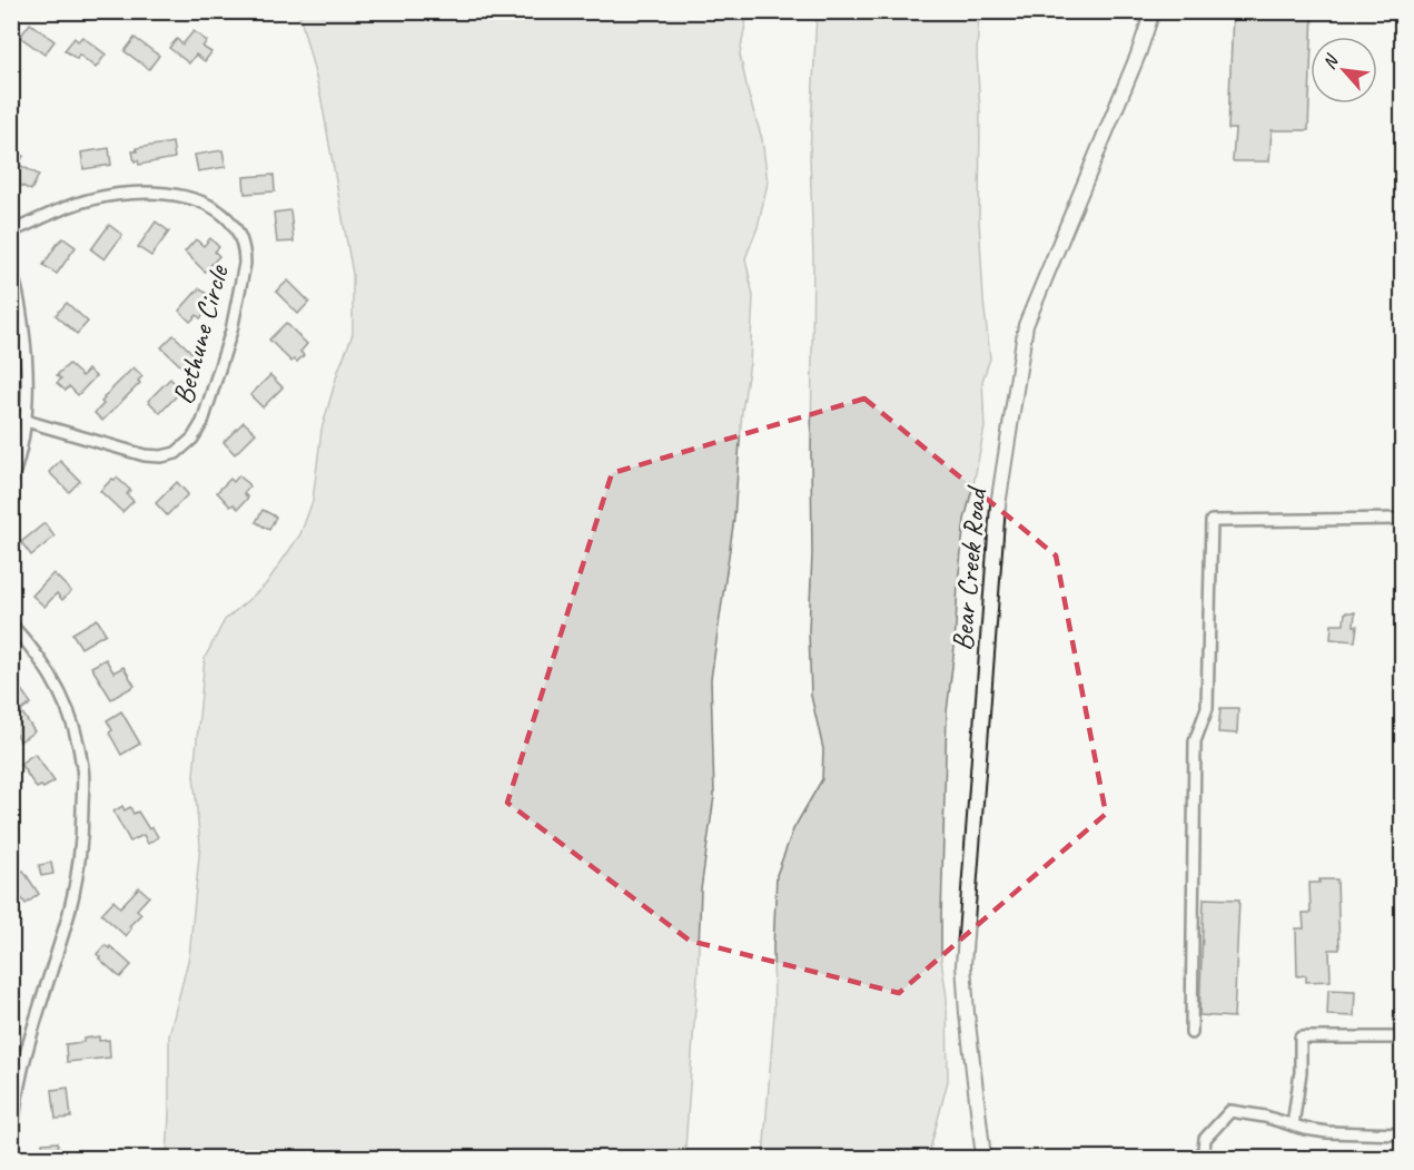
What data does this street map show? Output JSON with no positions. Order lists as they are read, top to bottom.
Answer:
{
  "streets": {
    "street": ["Bethune Circle", "Bear Creek Road"]
  },
  "north": "top left"
}
